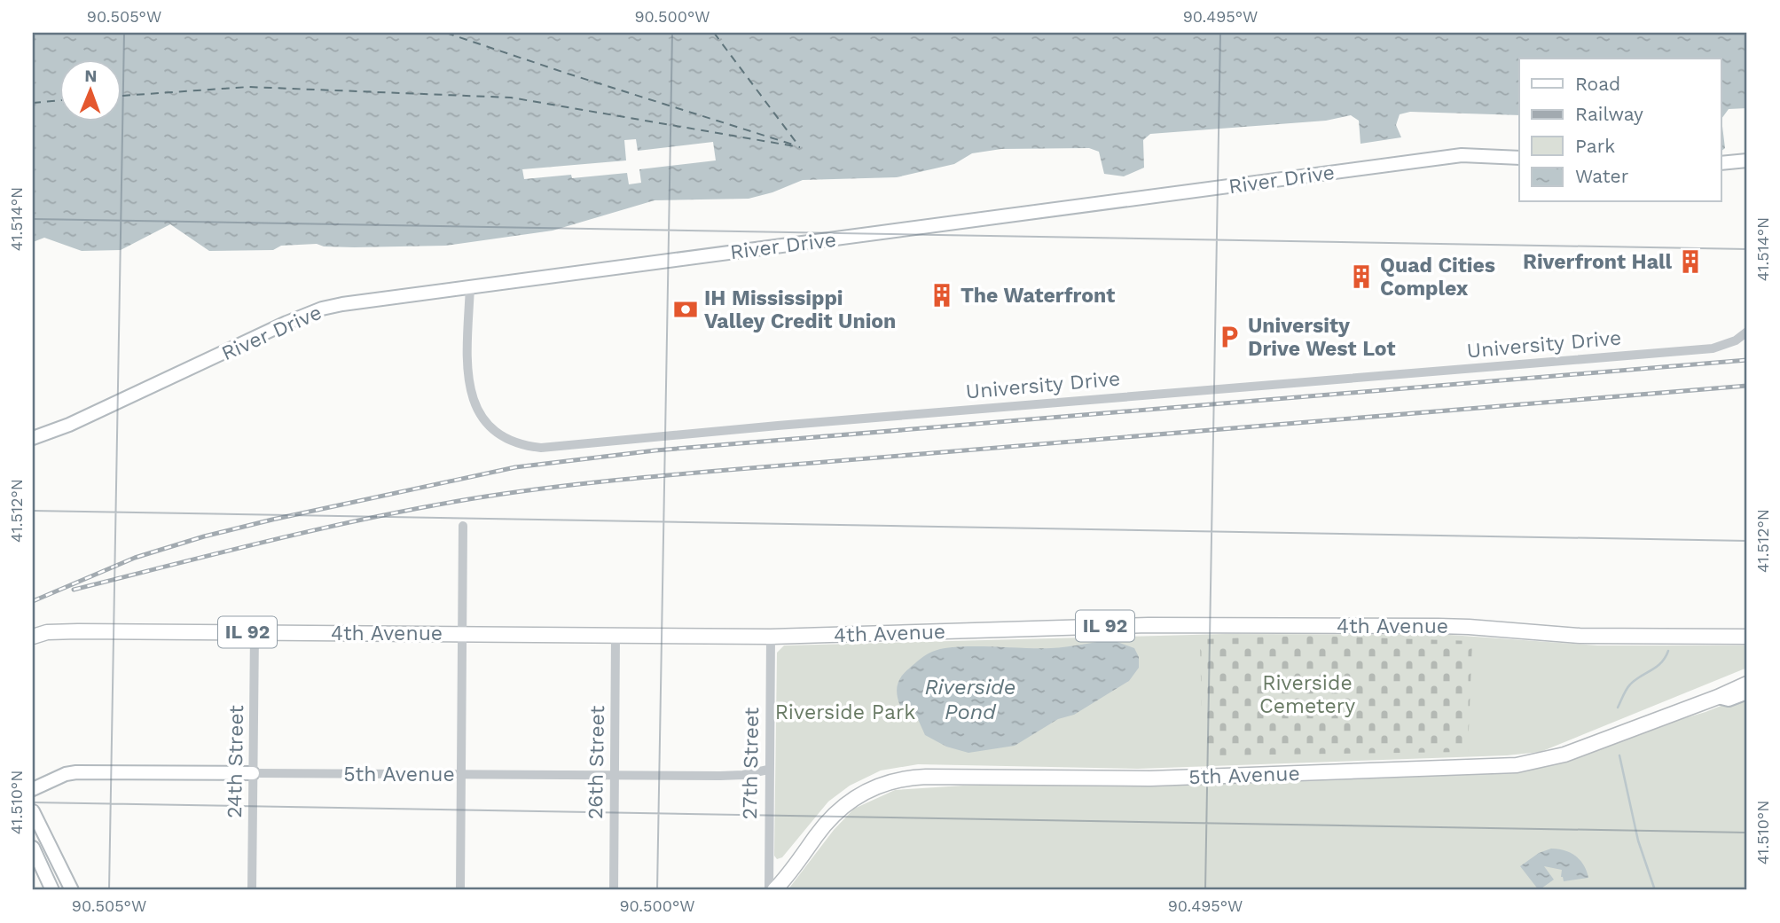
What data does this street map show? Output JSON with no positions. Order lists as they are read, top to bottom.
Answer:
{
  "streets": {
    "main road": ["IL 92", "4th Avenue", "5th Avenue"],
    "street": [
      "River Drive",
      "University Drive",
      "24th Street",
      "26th Street",
      "27th Street"
    ]
  },
  "crossings": [
    ["River Drive", "University Drive"],
    ["4th Avenue", "24th Street"],
    ["4th Avenue", "26th Street"],
    ["4th Avenue", "27th Street"],
    ["24th Street", "5th Avenue"],
    ["26th Street", "5th Avenue"],
    ["27th Street", "5th Avenue"]
  ],
  "water": ["Riverside Pond"],
  "parks": ["Riverside Cemetery", "Riverside Park"],
  "places": {
    "building": ["Riverfront Hall", "Quad Cities Complex", "The Waterfront"],
    "bank": ["IH Mississippi Valley Credit Union"],
    "parking": ["University Drive West Lot"]
  },
  "legend": [
    "Road",
    "Railway",
    "Park",
    "Water"
  ],
  "north": "top",
  "coordinates": [
    "90.505°W",
    "90.500°W",
    "90.495°W",
    "41.514°N",
    "41.512°N",
    "41.510°N"
  ]
}
